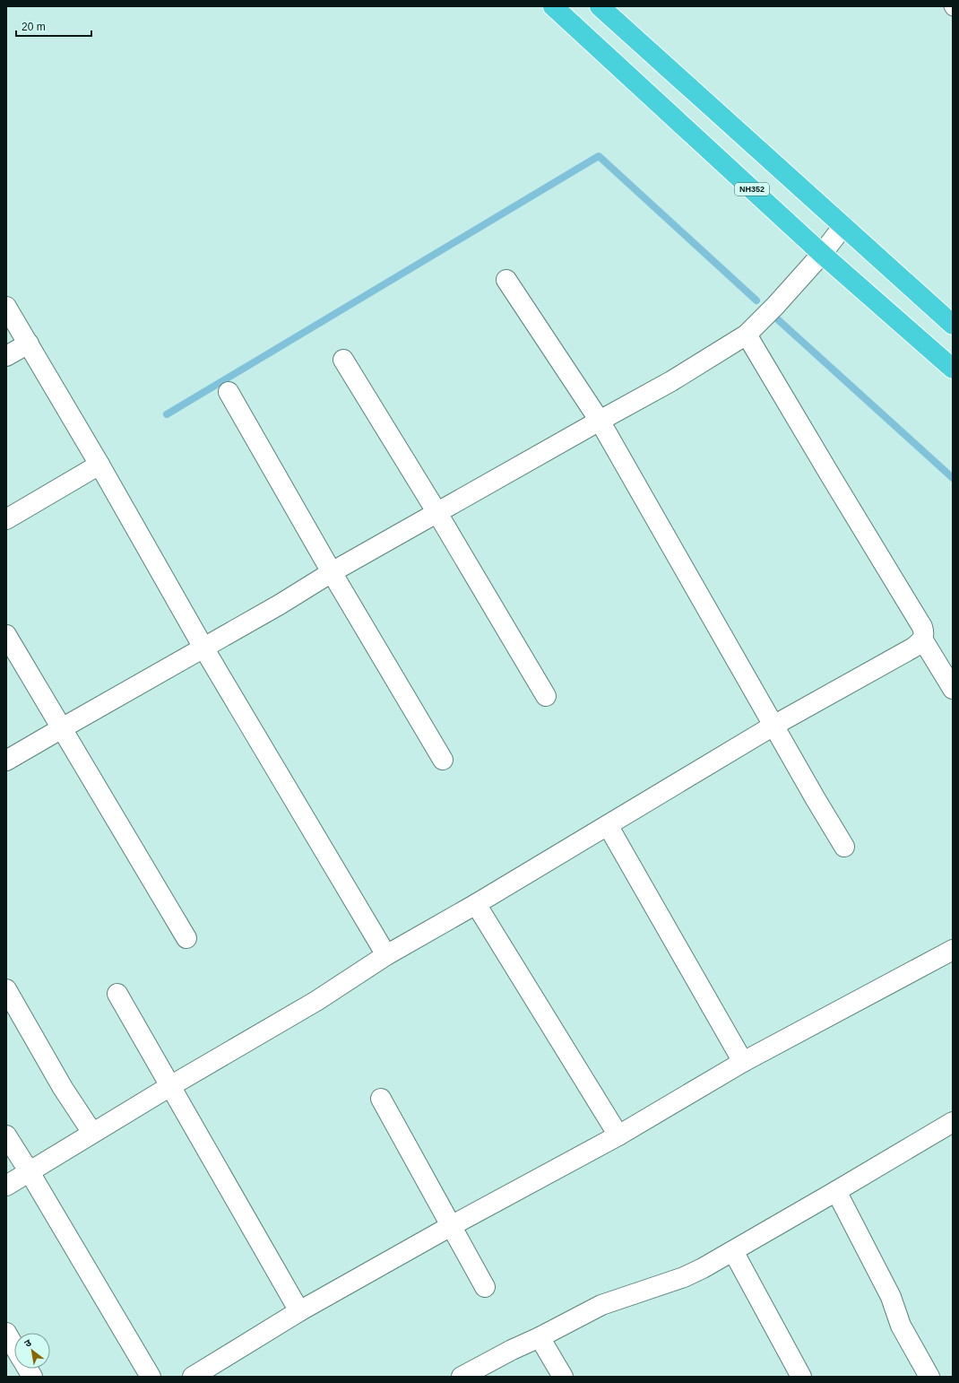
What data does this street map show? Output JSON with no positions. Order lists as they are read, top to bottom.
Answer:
{
  "streets": {
    "highway": ["NH352"]
  },
  "scale_bar": "20 m",
  "north": "top left"
}
